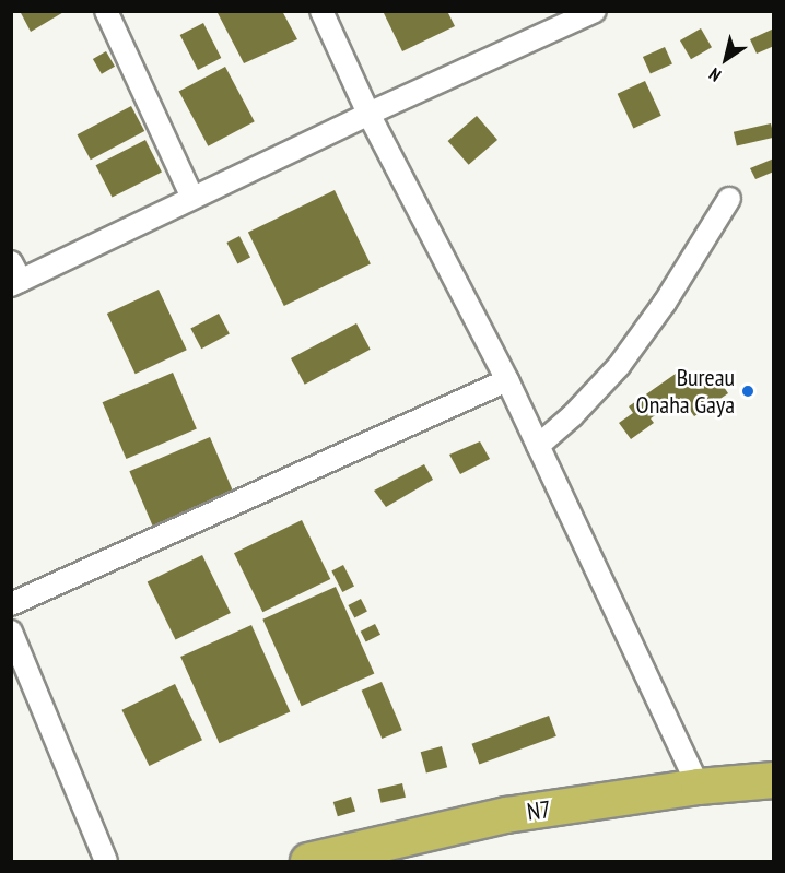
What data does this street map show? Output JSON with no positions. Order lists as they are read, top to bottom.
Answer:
{
  "streets": {
    "main road": ["N7"]
  },
  "places": ["Bureau Onaha Gaya"],
  "north": "bottom left"
}
